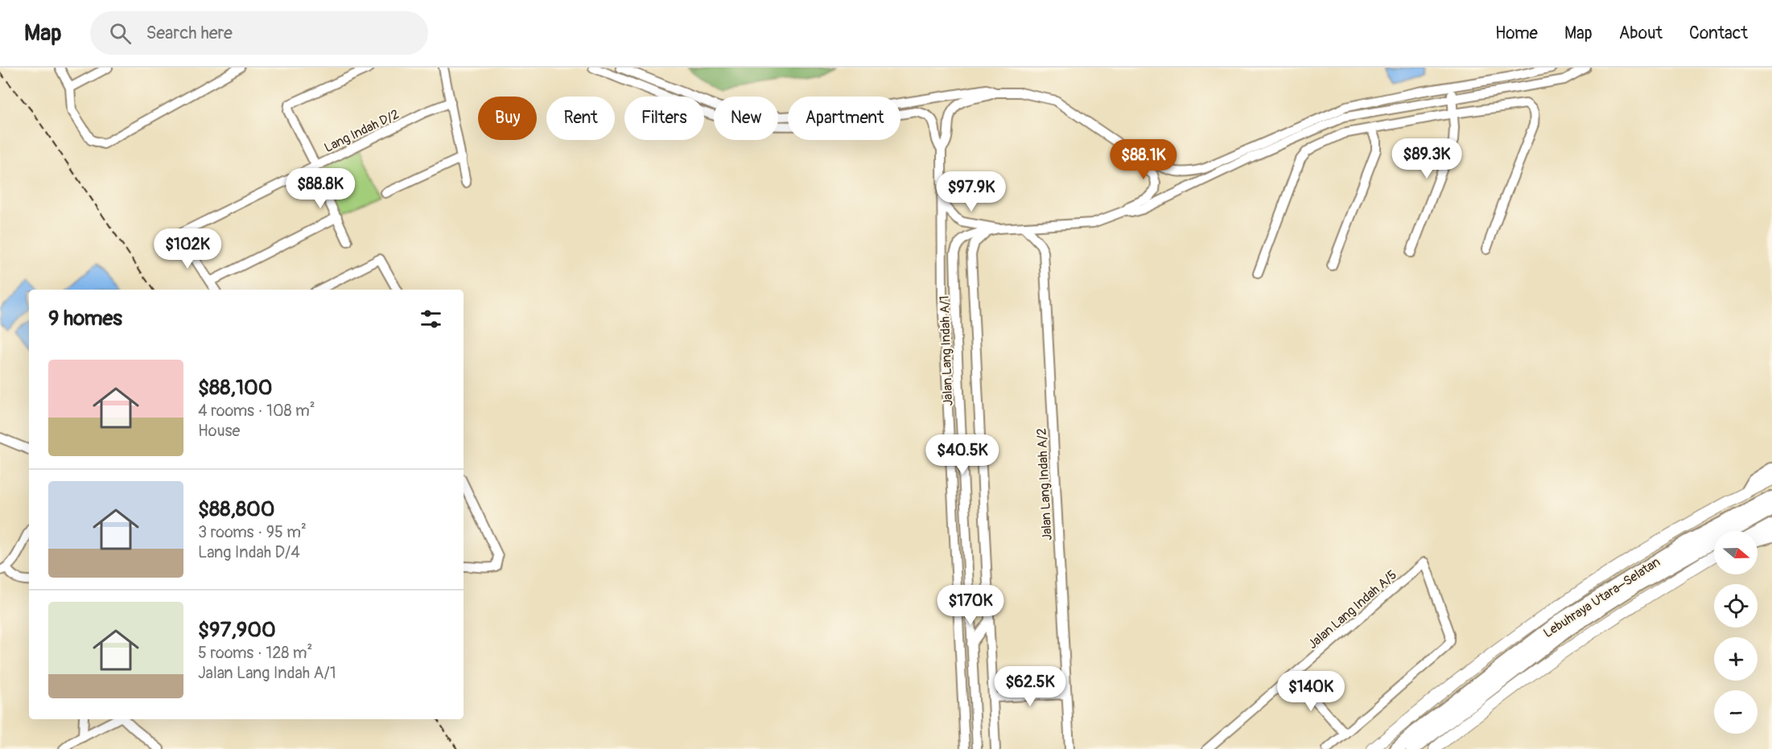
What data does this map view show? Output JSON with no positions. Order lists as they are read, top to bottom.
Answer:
{
  "streets": {
    "highway": ["Lebuhraya Utara–Selatan"],
    "street": [
      "Lang Indah D/2",
      "Jalan Lang Indah A/1",
      "Jalan Lang Indah A/2",
      "Jalan Lang Indah A/5"
    ]
  },
  "north": "right",
  "page": {
    "header": "Map",
    "search": "Search here",
    "nav": [
      "Home",
      "Map",
      "About",
      "Contact"
    ],
    "chip": [
      "Buy",
      "Rent",
      "Filters",
      "New",
      "Apartment"
    ],
    "price": [
      "$89.3K",
      "$88.1K",
      "$88.8K",
      "$97.9K",
      "$102K",
      "$40.5K",
      "$170K",
      "$62.5K",
      "$140K"
    ],
    "heading": "9 homes",
    "list": [
      {
        "name": "$88,100",
        "note": "4 rooms · 108 m² · House"
      },
      {
        "name": "$88,800",
        "note": "3 rooms · 95 m² · Lang Indah D/4"
      },
      {
        "name": "$97,900",
        "note": "5 rooms · 128 m² · Jalan Lang Indah A/1"
      }
    ],
    "map_buttons": ["+", "−"]
  }
}
